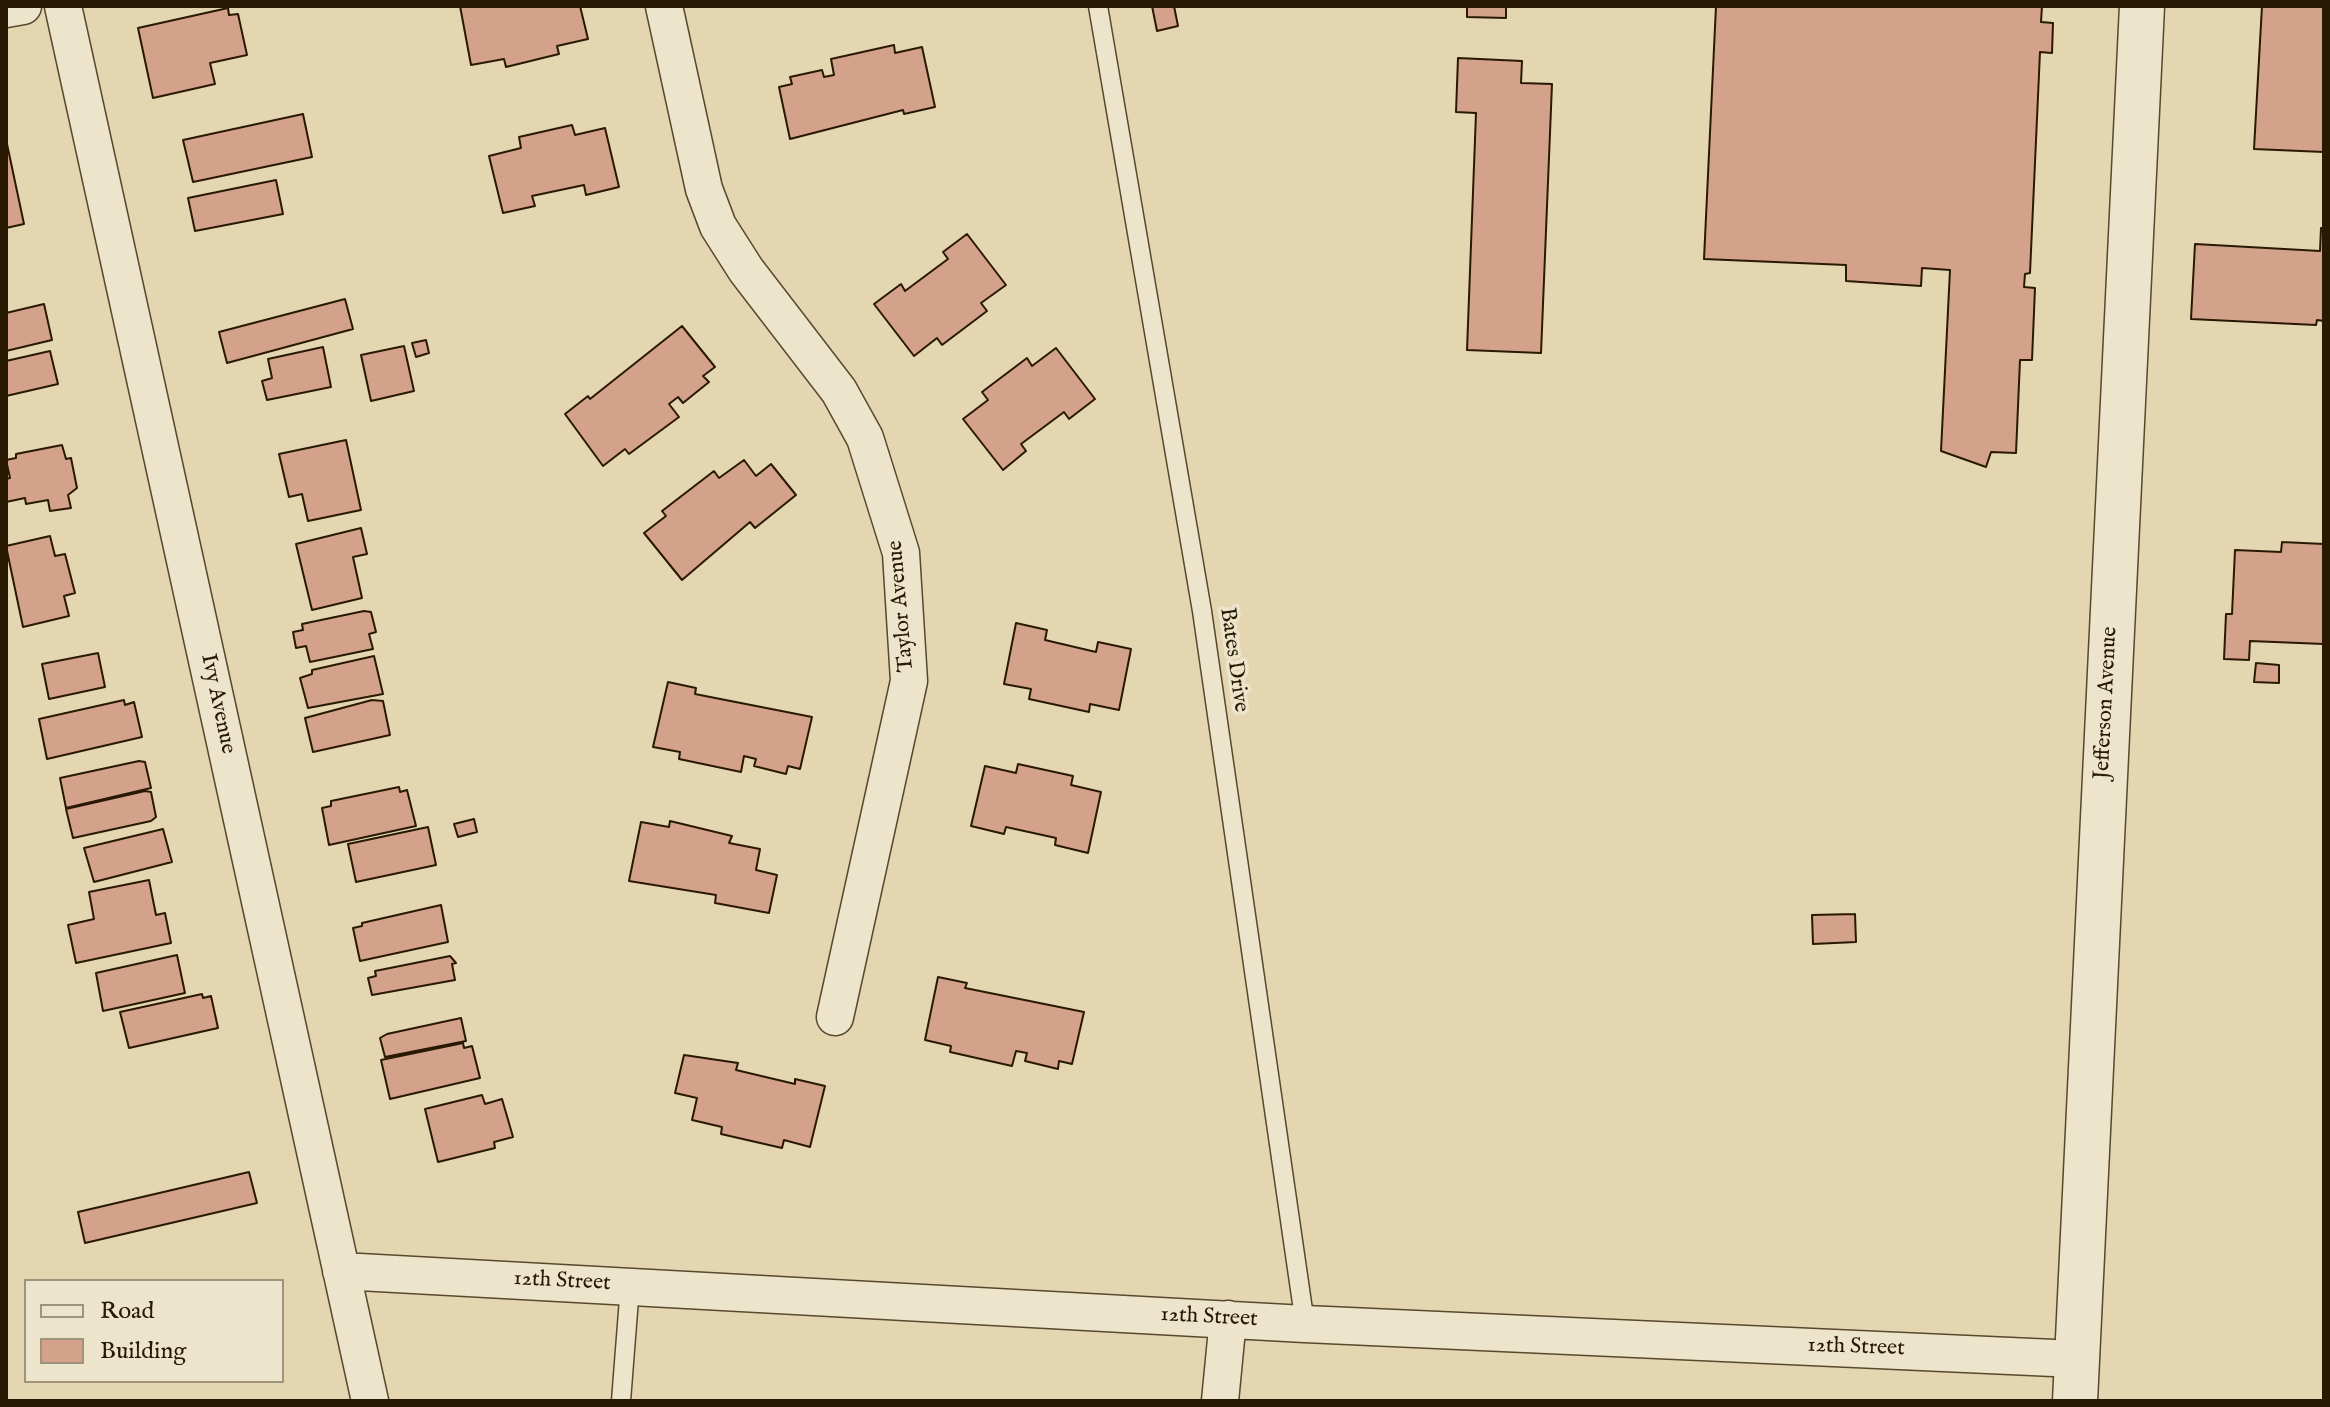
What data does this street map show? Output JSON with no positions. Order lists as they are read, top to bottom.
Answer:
{
  "streets": {
    "street": [
      "Taylor Avenue",
      "Jefferson Avenue",
      "Ivy Avenue",
      "12th Street"
    ],
    "lane": ["Bates Drive"]
  },
  "crossings": [
    ["Bates Drive", "12th Street"],
    ["Jefferson Avenue", "12th Street"],
    ["Ivy Avenue", "12th Street"]
  ],
  "legend": ["Road", "Building"]
}
